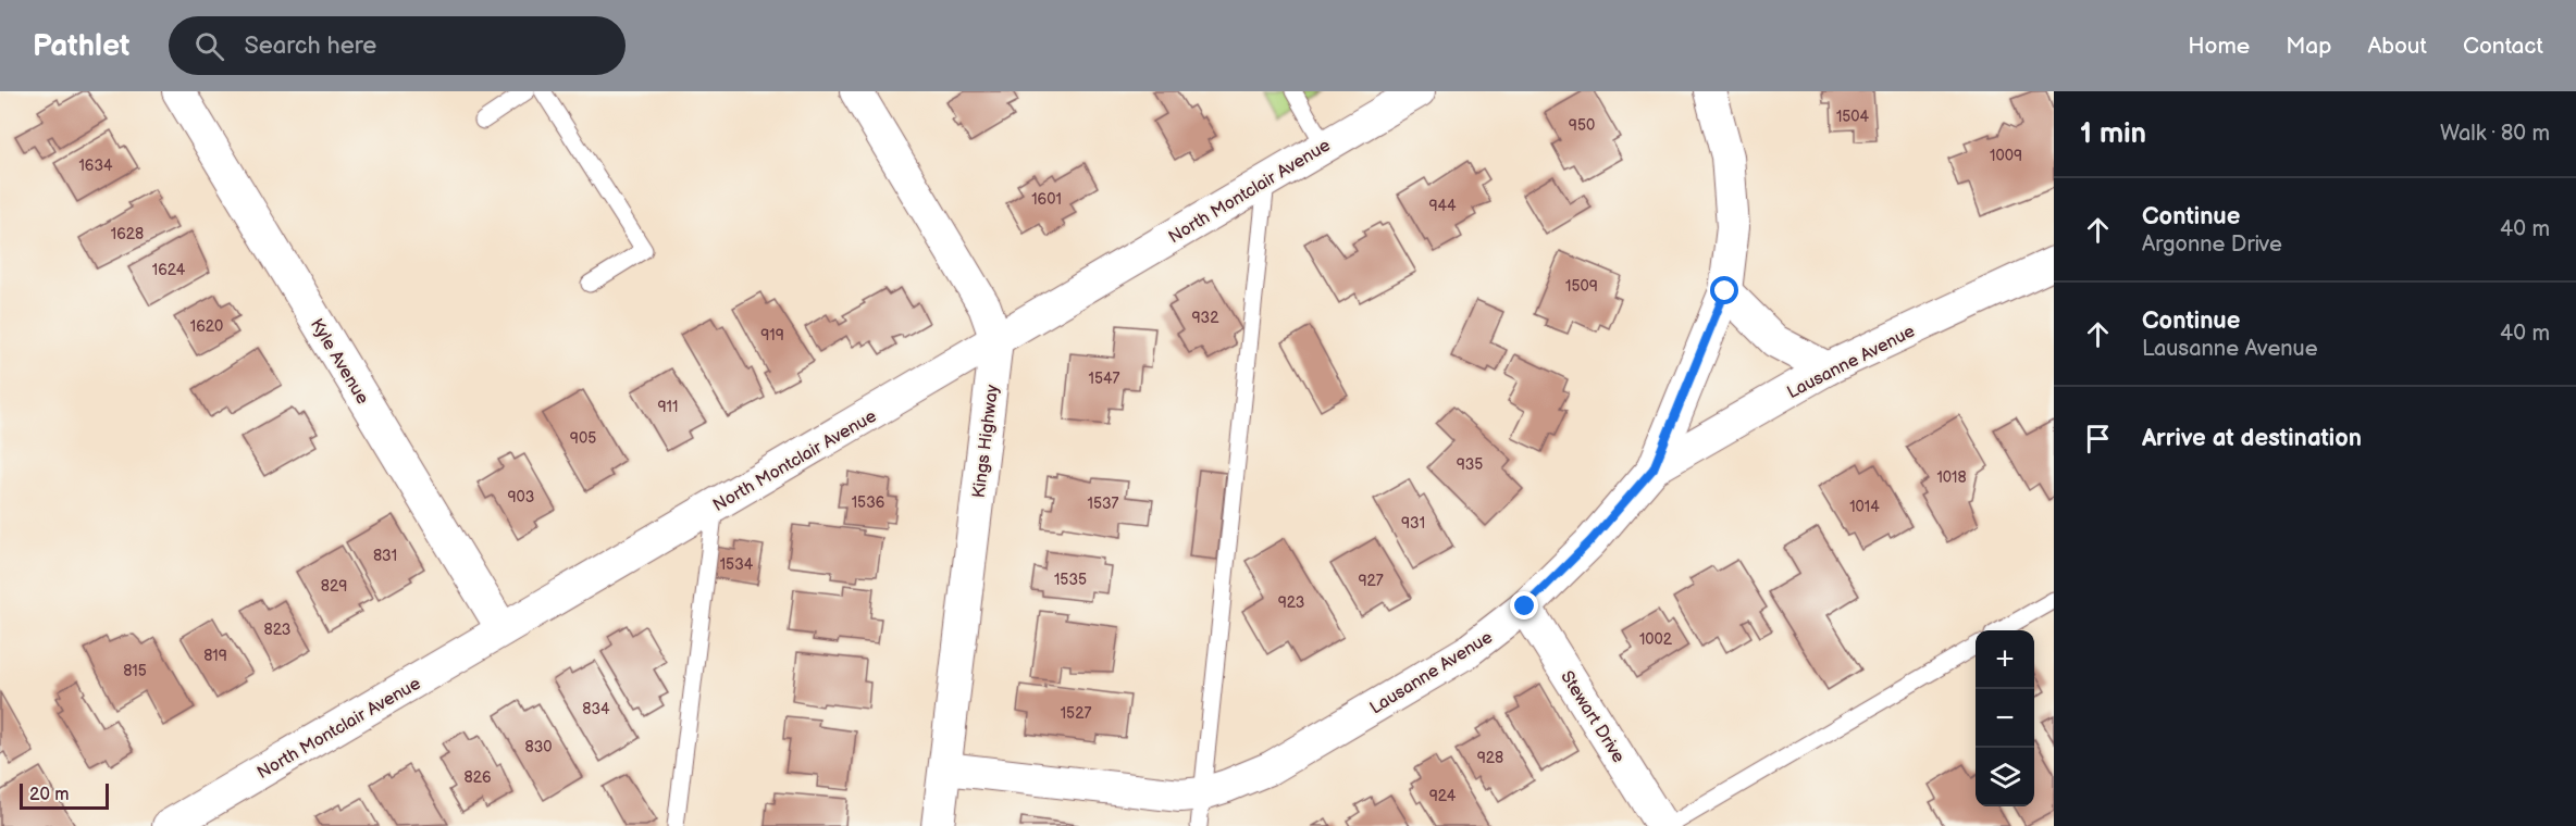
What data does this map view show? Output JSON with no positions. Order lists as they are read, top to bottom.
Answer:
{
  "streets": {
    "street": [
      "North Montclair Avenue",
      "Kyle Avenue",
      "Lausanne Avenue",
      "Kings Highway",
      "Stewart Drive"
    ]
  },
  "crossings": [
    ["North Montclair Avenue", "Kyle Avenue"],
    ["North Montclair Avenue", "Kings Highway"],
    ["Lausanne Avenue", "Kings Highway"],
    ["Lausanne Avenue", "Stewart Drive"]
  ],
  "house_numbers": [
    "1504",
    "950",
    "1009",
    "1634",
    "1601",
    "944",
    "1628",
    "1624",
    "1509",
    "932",
    "1620",
    "919",
    "1547",
    "911",
    "905",
    "935",
    "1018",
    "903",
    "1536",
    "1537",
    "1014",
    "931",
    "831",
    "1534",
    "1535",
    "927",
    "829",
    "923",
    "823",
    "1002",
    "819",
    "815",
    "834",
    "1527",
    "830",
    "928",
    "826",
    "924"
  ],
  "scale_bar": "20 m",
  "page": {
    "header": "Pathlet",
    "search": "Search here",
    "nav": [
      "Home",
      "Map",
      "About",
      "Contact"
    ],
    "heading": ["1 min", "Walk · 80 m"],
    "list": [
      ["Continue", "Argonne Drive", "40 m"],
      ["Continue", "Lausanne Avenue", "40 m"],
      "Arrive at destination"
    ],
    "map_buttons": ["+", "−"],
    "scale": "20 m"
  }
}
